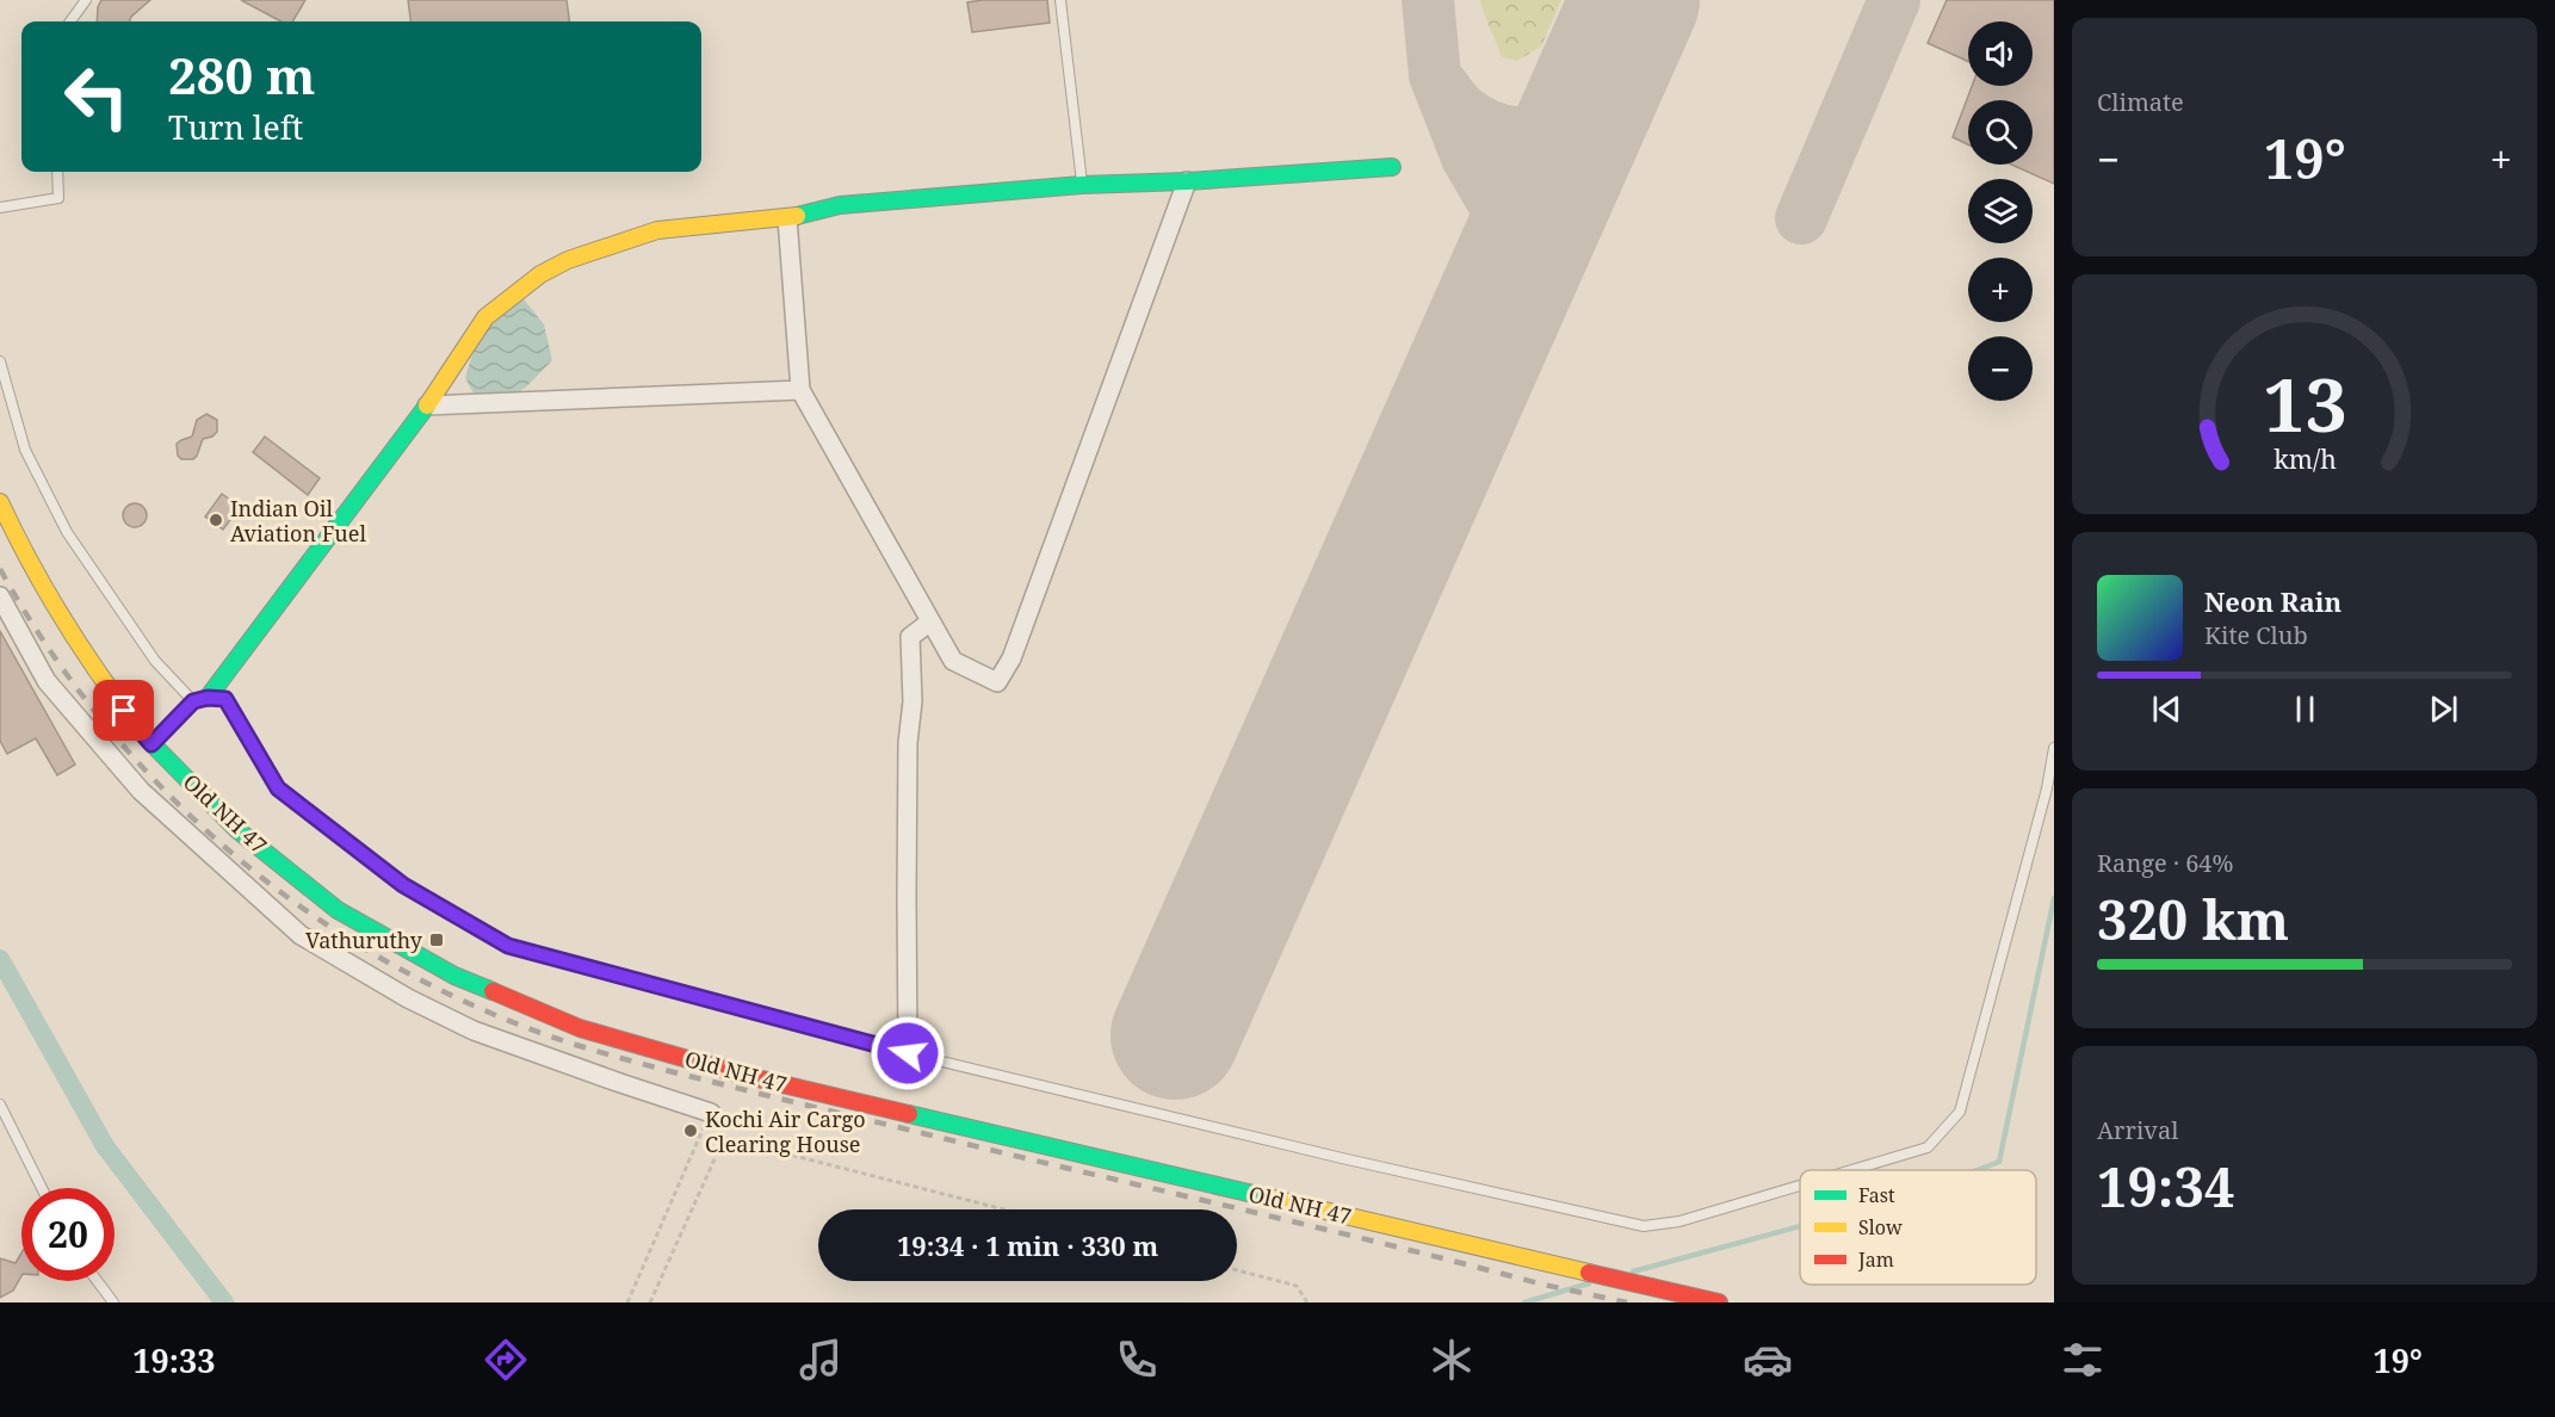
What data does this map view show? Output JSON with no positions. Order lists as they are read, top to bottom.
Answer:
{
  "streets": {
    "main road": ["Old NH 47"]
  },
  "places": {
    "other": ["Indian Oil Aviation Fuel", "Kochi Air Cargo Clearing House"],
    "transit": ["Vathuruthy"]
  },
  "legend": ["Fast", "Slow", "Jam"],
  "page": {
    "tile": [
      "Climate",
      ["Range · 64%", "320 km"],
      ["Arrival", "19:34"]
    ],
    "map_buttons": ["+", "−"],
    "turn": ["280 m", "Turn left"],
    "heat": ["−", "19°", "+"],
    "song": ["Neon Rain", "Kite Club"],
    "limit": "20",
    "trip": "19:34 · 1 min · 330 m",
    "tabs": ["19:33", "19°"],
    "gauge": ["13", "km/h"]
  }
}
